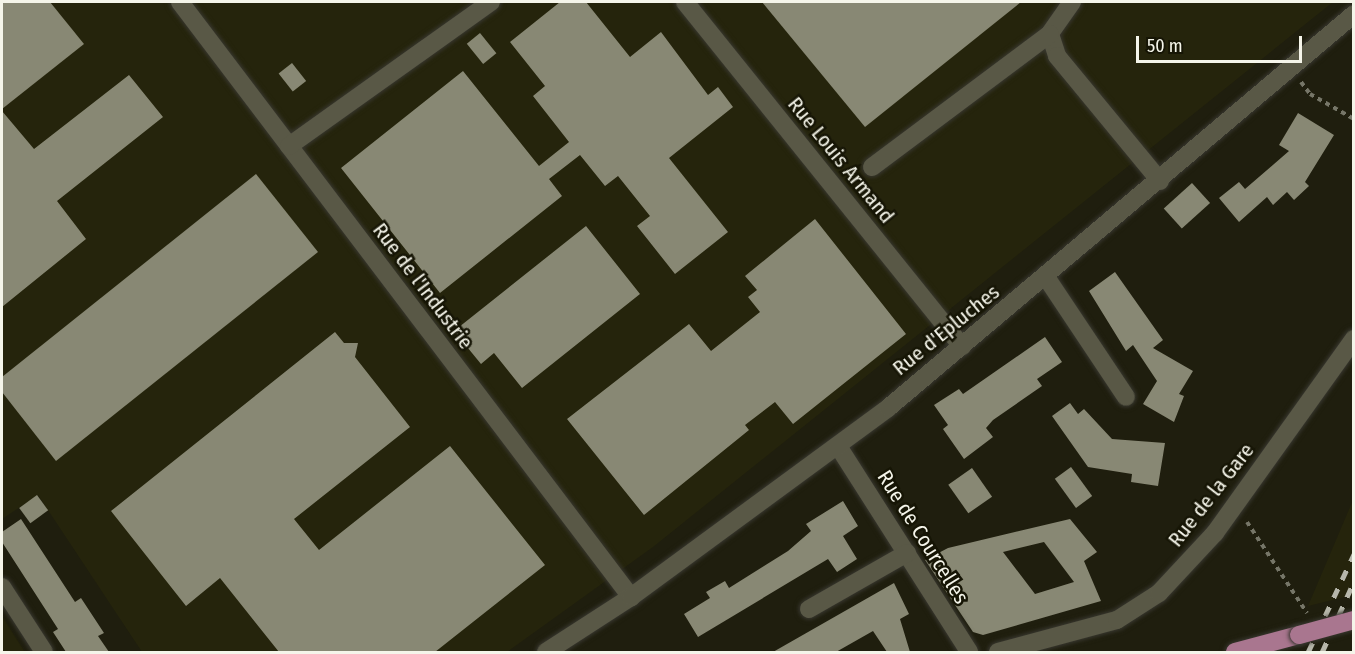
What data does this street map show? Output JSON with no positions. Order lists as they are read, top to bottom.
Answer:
{
  "streets": {
    "street": [
      "Rue Louis Armand",
      "Rue de l'Industrie",
      "Rue d'Epluches",
      "Rue de la Gare",
      "Rue de Courcelles"
    ]
  },
  "crossings": [
    ["Rue Louis Armand", "Rue d'Epluches"],
    ["Rue de l'Industrie", "Rue d'Epluches"],
    ["Rue d'Epluches", "Rue de Courcelles"]
  ],
  "scale_bar": "50 m"
}
